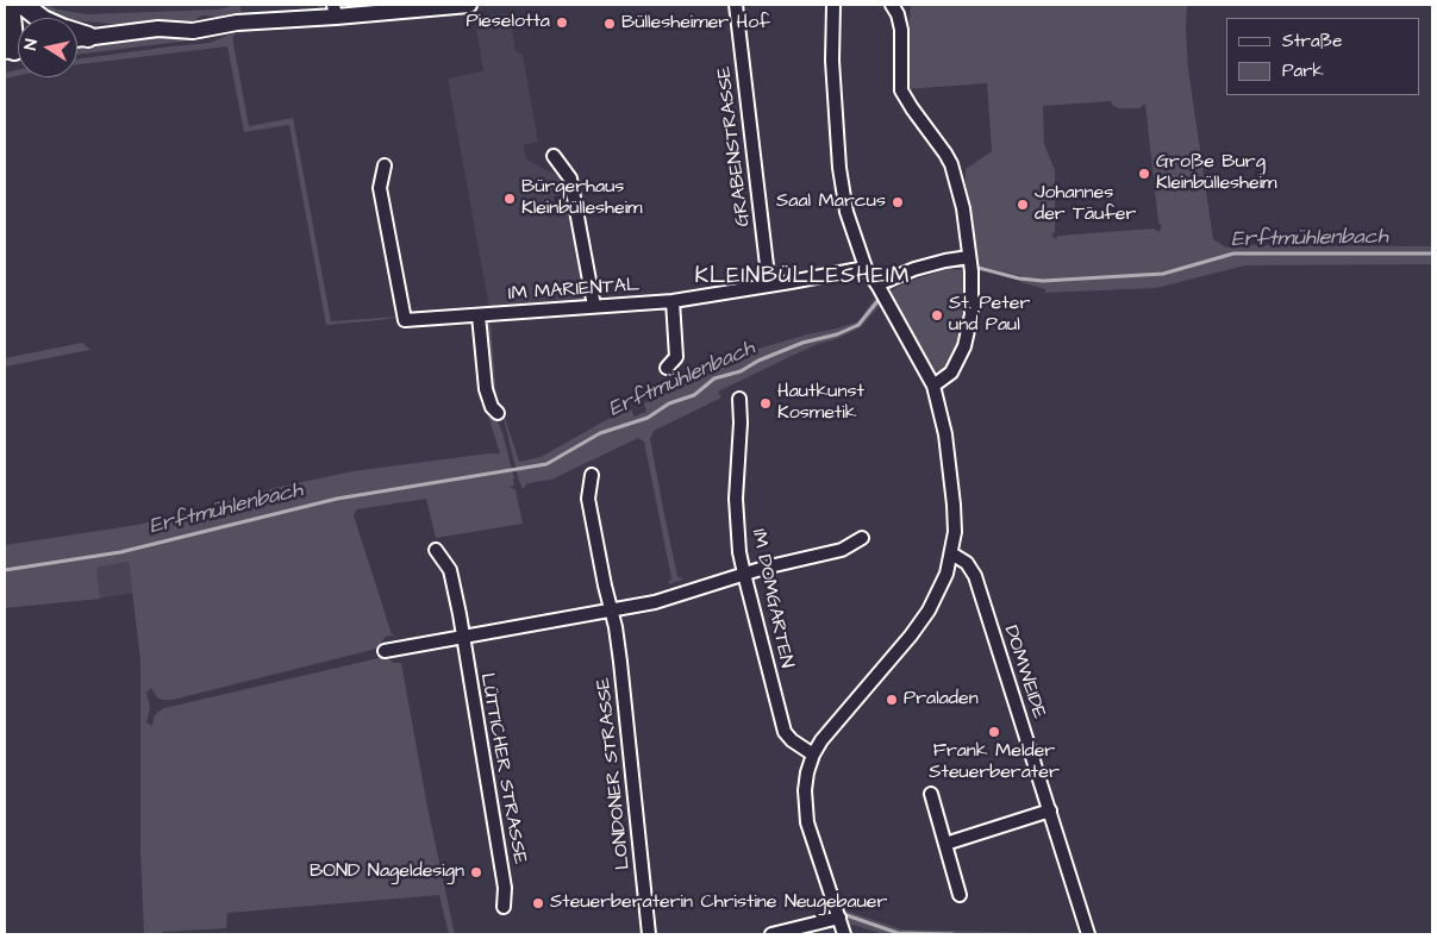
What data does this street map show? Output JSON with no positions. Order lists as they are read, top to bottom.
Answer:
{
  "streets": {
    "street": [
      "GRABENSTRASSE",
      "IM MARIENTAL",
      "IM DOMGARTEN",
      "DOMWEIDE",
      "LÜTTICHER STRASSE",
      "LONDONER STRASSE"
    ]
  },
  "crossings": [
    ["GRABENSTRASSE", "IM MARIENTAL"]
  ],
  "districts": ["KLEINBÜLLESHEIM"],
  "water": ["Erftmühlenbach"],
  "places": [
    "Pieselotta",
    "Büllesheimer Hof",
    "Große Burg Kleinbüllesheim",
    "Bürgerhaus Kleinbüllesheim",
    "Saal Marcus",
    "Johannes der Täufer",
    "St. Peter und Paul",
    "Hautkunst Kosmetik",
    "Praladen",
    "Frank Melder Steuerberater",
    "BOND Nageldesign",
    "Steuerberaterin Christine Neugebauer"
  ],
  "legend": ["Straße", "Park"],
  "north": "left"
}
